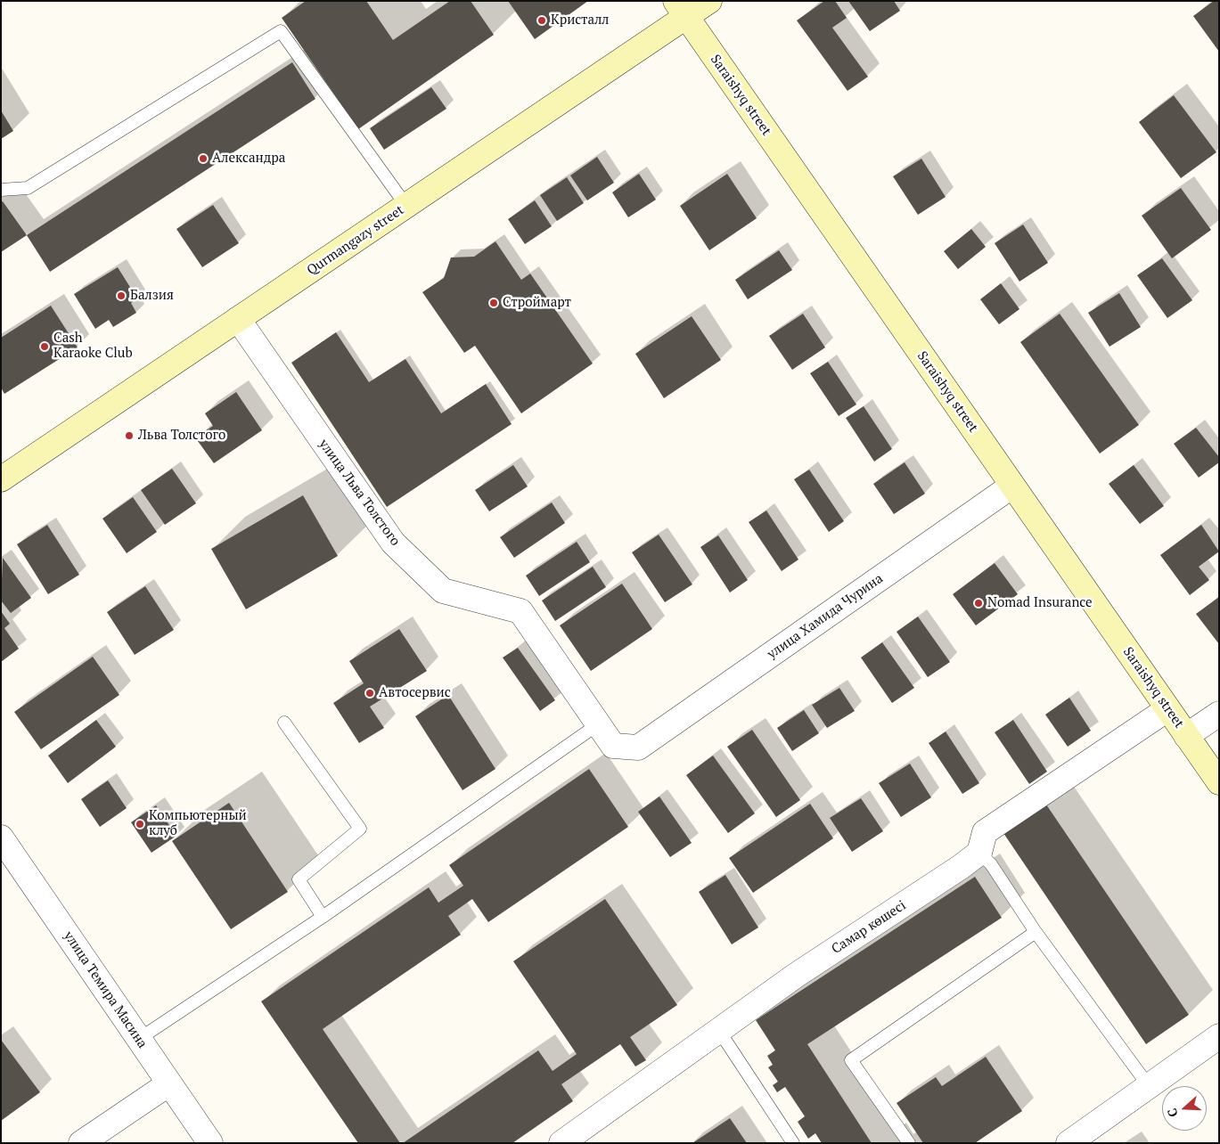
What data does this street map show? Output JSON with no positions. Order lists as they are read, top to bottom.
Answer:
{
  "streets": {
    "street": [
      "Saraishyq street",
      "Qurmangazy street",
      "улица Льва Толстого",
      "улица Хамида Чурина",
      "Самар көшесі",
      "улица Темира Масина"
    ]
  },
  "crossings": [
    ["Saraishyq street", "Qurmangazy street"],
    ["Saraishyq street", "улица Хамида Чурина"],
    ["Qurmangazy street", "улица Льва Толстого"],
    ["улица Льва Толстого", "улица Хамида Чурина"]
  ],
  "places": [
    "Кристалл",
    "Александра",
    "Балзия",
    "Строймарт",
    "Cash Karaoke Club",
    "Льва Толстого",
    "Nomad Insurance",
    "Автосервис",
    "Компьютерный клуб"
  ],
  "north": "left"
}
